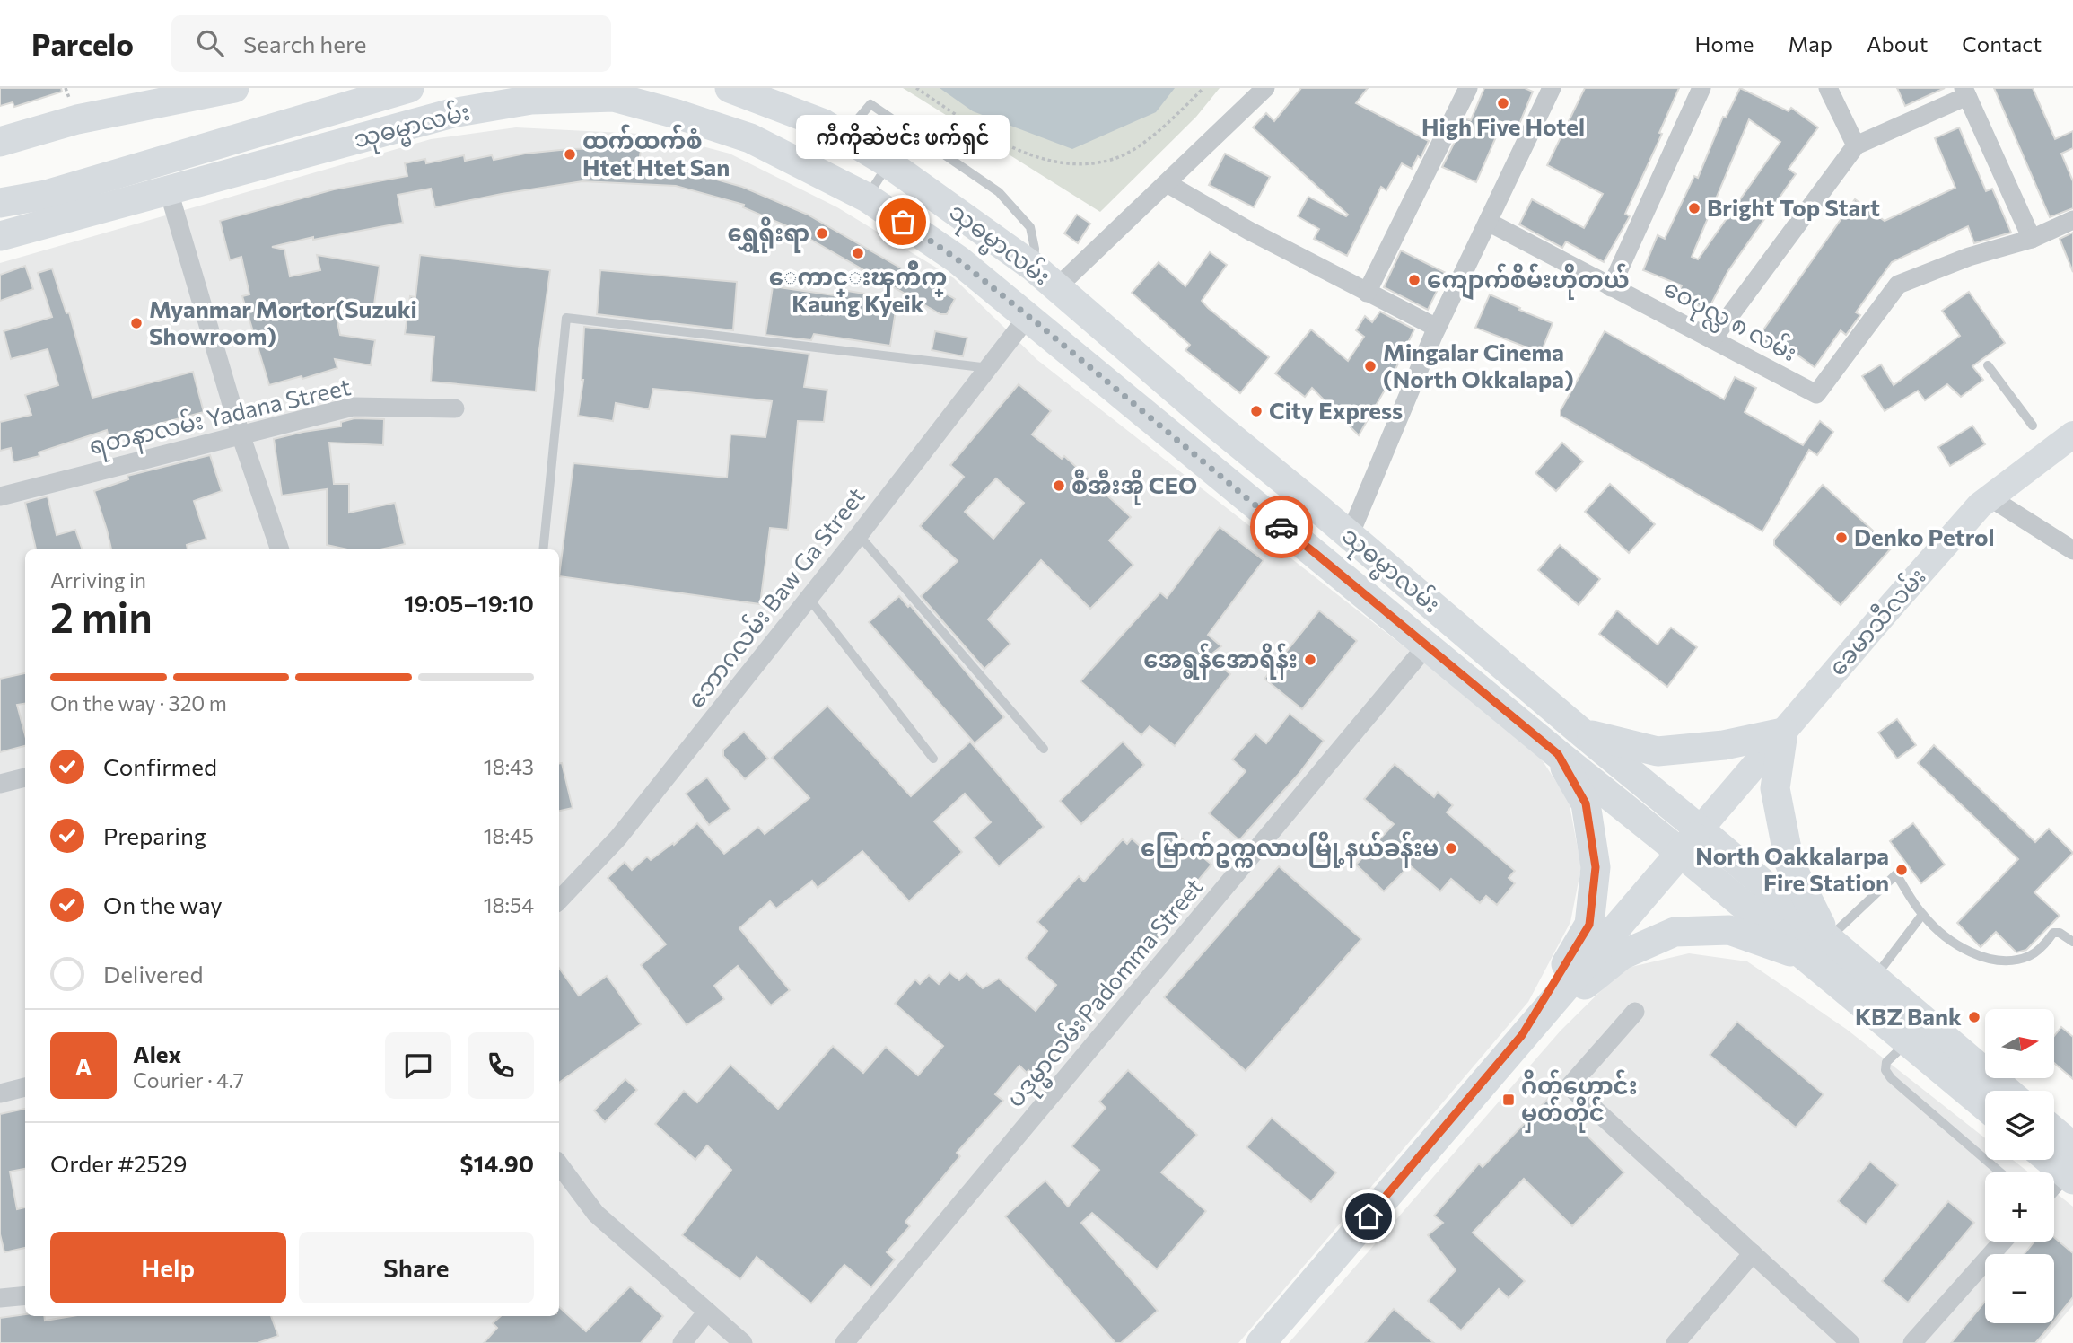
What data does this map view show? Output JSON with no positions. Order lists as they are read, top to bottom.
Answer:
{
  "streets": {
    "main road": ["သုဓမ္မာလမ်း", "ခေမာသီလမ်း"],
    "street": [
      "ဝေပုလ္လ ၈ လမ်း",
      "ရတနာလမ်း Yadana Street",
      "ဘောဂလမ်း Baw Ga Street",
      "ပဒုမ္မာလမ်း Padomma Street"
    ]
  },
  "crossings": [
    ["သုဓမ္မာလမ်း", "ဘောဂလမ်း Baw Ga Street"],
    ["သုဓမ္မာလမ်း", "ခေမာသီလမ်း"],
    ["သုဓမ္မာလမ်း", "ပဒုမ္မာလမ်း Padomma Street"]
  ],
  "places": {
    "other": [
      "High Five Hotel",
      "ထက်ထက်စံ Htet Htet San",
      "Bright Top Start",
      "ကီကိုဆဲဗင်း ဖက်ရှင်",
      "ရွှေရိုးရာ",
      "ေကာင္းၾကိဳက္ Kaung Kyeik",
      "ကျောက်စိမ်းဟိုတယ်",
      "Myanmar Mortor(Suzuki Showroom)",
      "Mingalar Cinema (North Okkalapa)",
      "City Express",
      "စီအီးအို CEO",
      "Denko Petrol",
      "အေရွန်အောရိန်း",
      "မြောက်ဥက္ကလာပမြို့နယ်ခန်းမ",
      "North Oakkalarpa Fire Station",
      "KBZ Bank"
    ],
    "transit": ["ဂိတ်ဟောင်း မှတ်တိုင်"]
  },
  "north": "right",
  "page": {
    "header": "Parcelo",
    "search": "Search here",
    "nav": [
      "Home",
      "Map",
      "About",
      "Contact"
    ],
    "bubble": "ကီကိုဆဲဗင်း ဖက်ရှင်",
    "heading": ["2 min", "Arriving in", "19:05–19:10"],
    "panel": [
      "Alex",
      "Courier · 4.7",
      "Order #2529",
      "$14.90"
    ],
    "bar": "On the way · 320 m",
    "list": [
      ["Confirmed", "18:43"],
      ["Preparing", "18:45"],
      ["On the way", "18:54"],
      "Delivered"
    ],
    "map_buttons": ["+", "−"],
    "round": "A",
    "buttons": ["Help", "Share"]
  }
}
